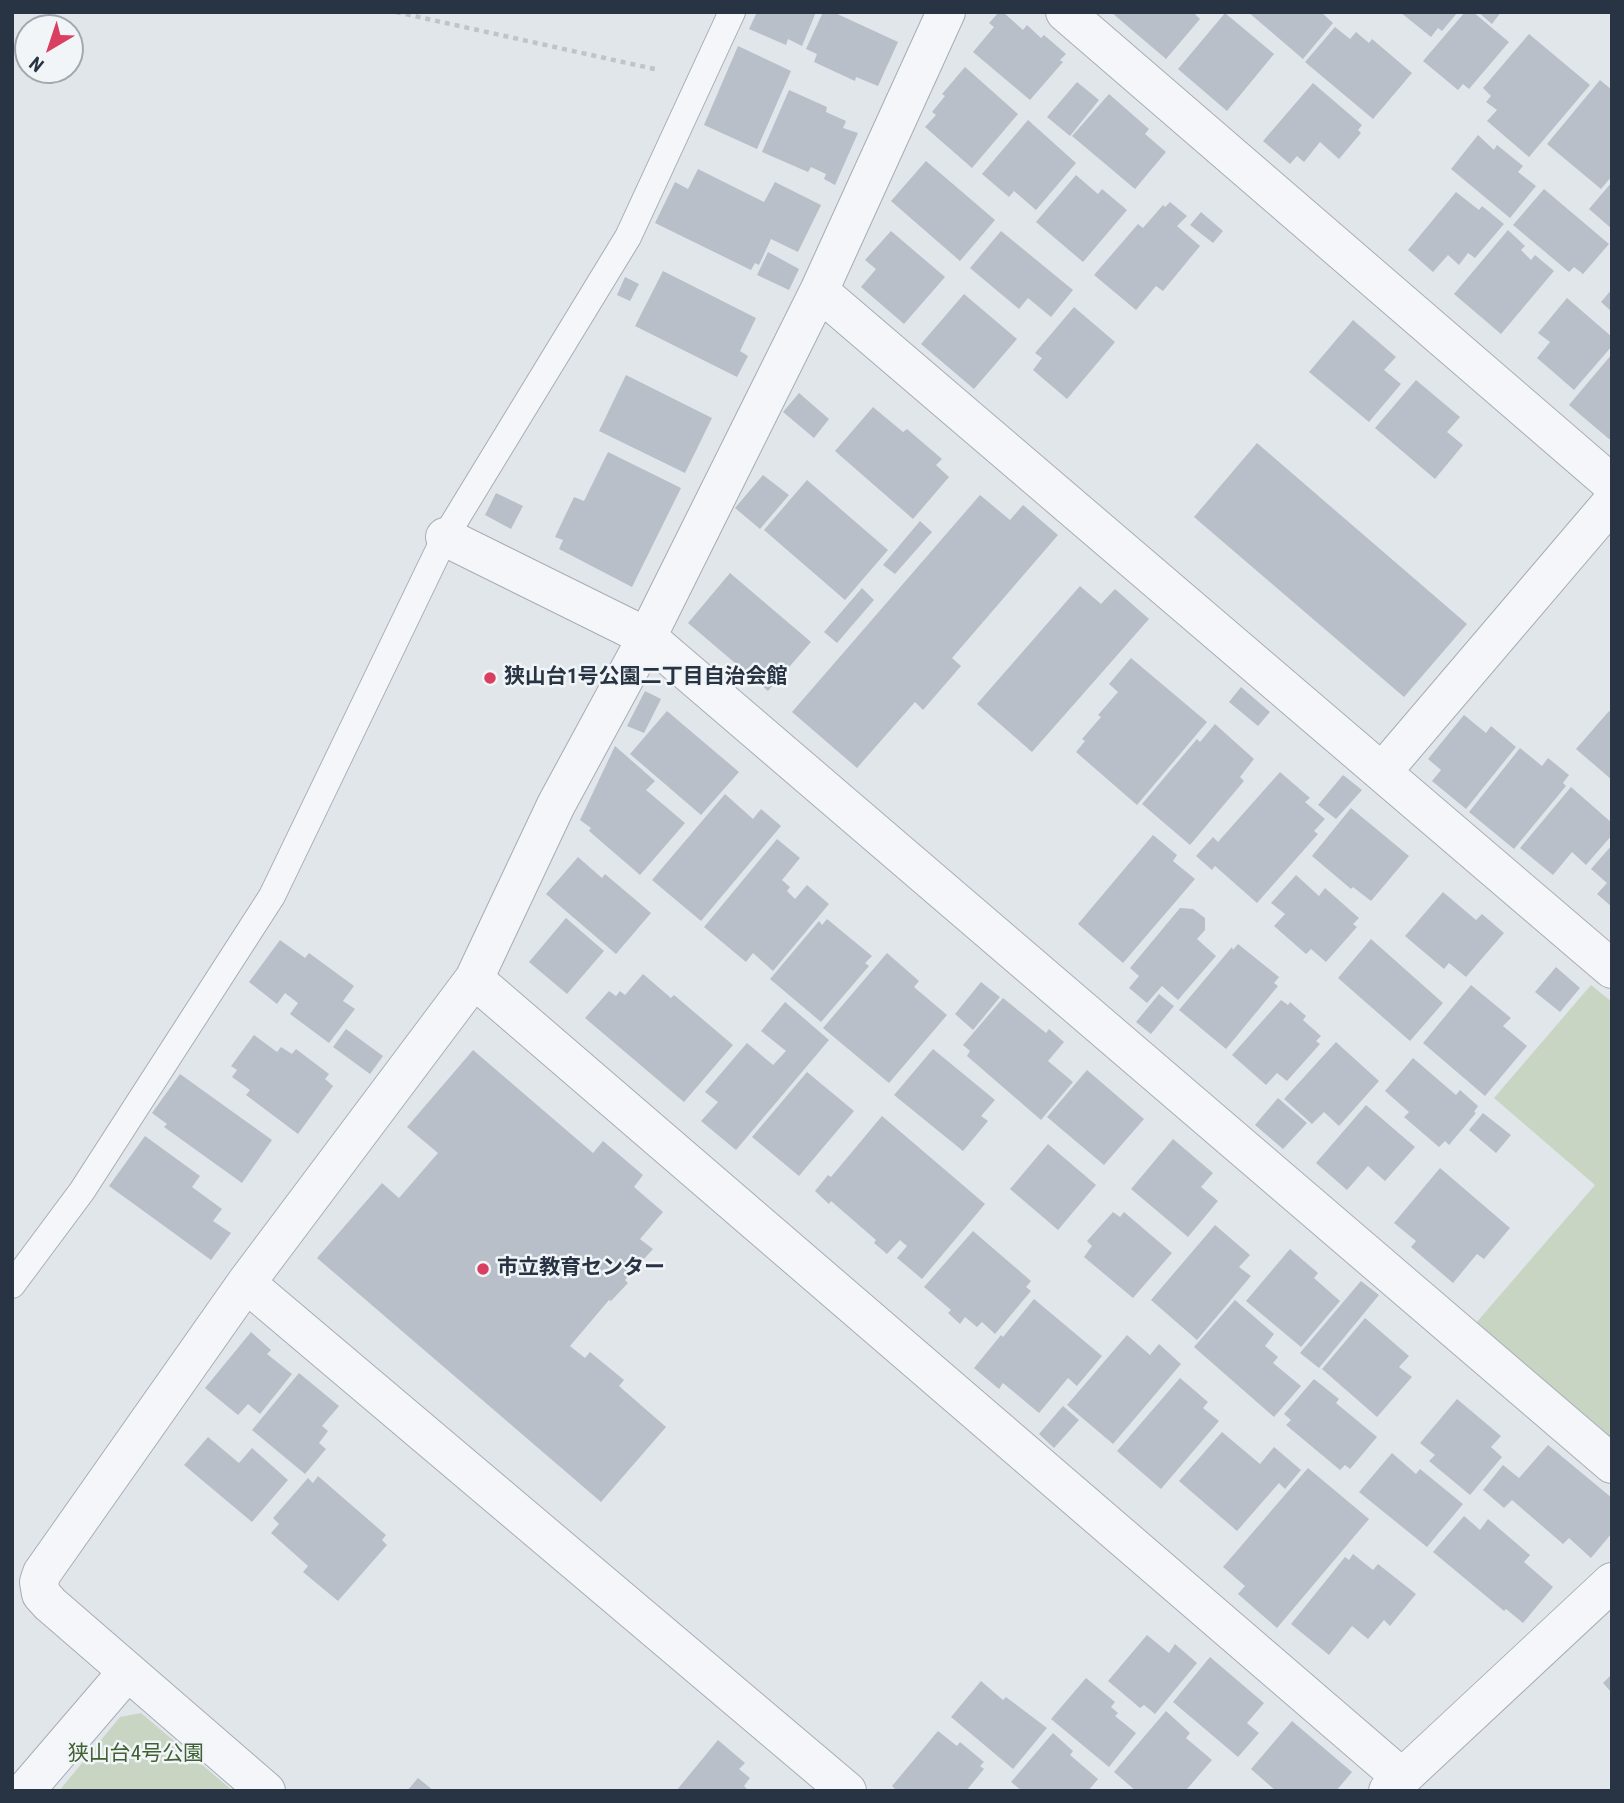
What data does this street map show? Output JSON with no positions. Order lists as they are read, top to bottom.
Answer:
{
  "parks": ["狭山台4号公園"],
  "places": ["狭山台1号公園二丁目自治会館", "市立教育センター"],
  "north": "bottom left"
}
